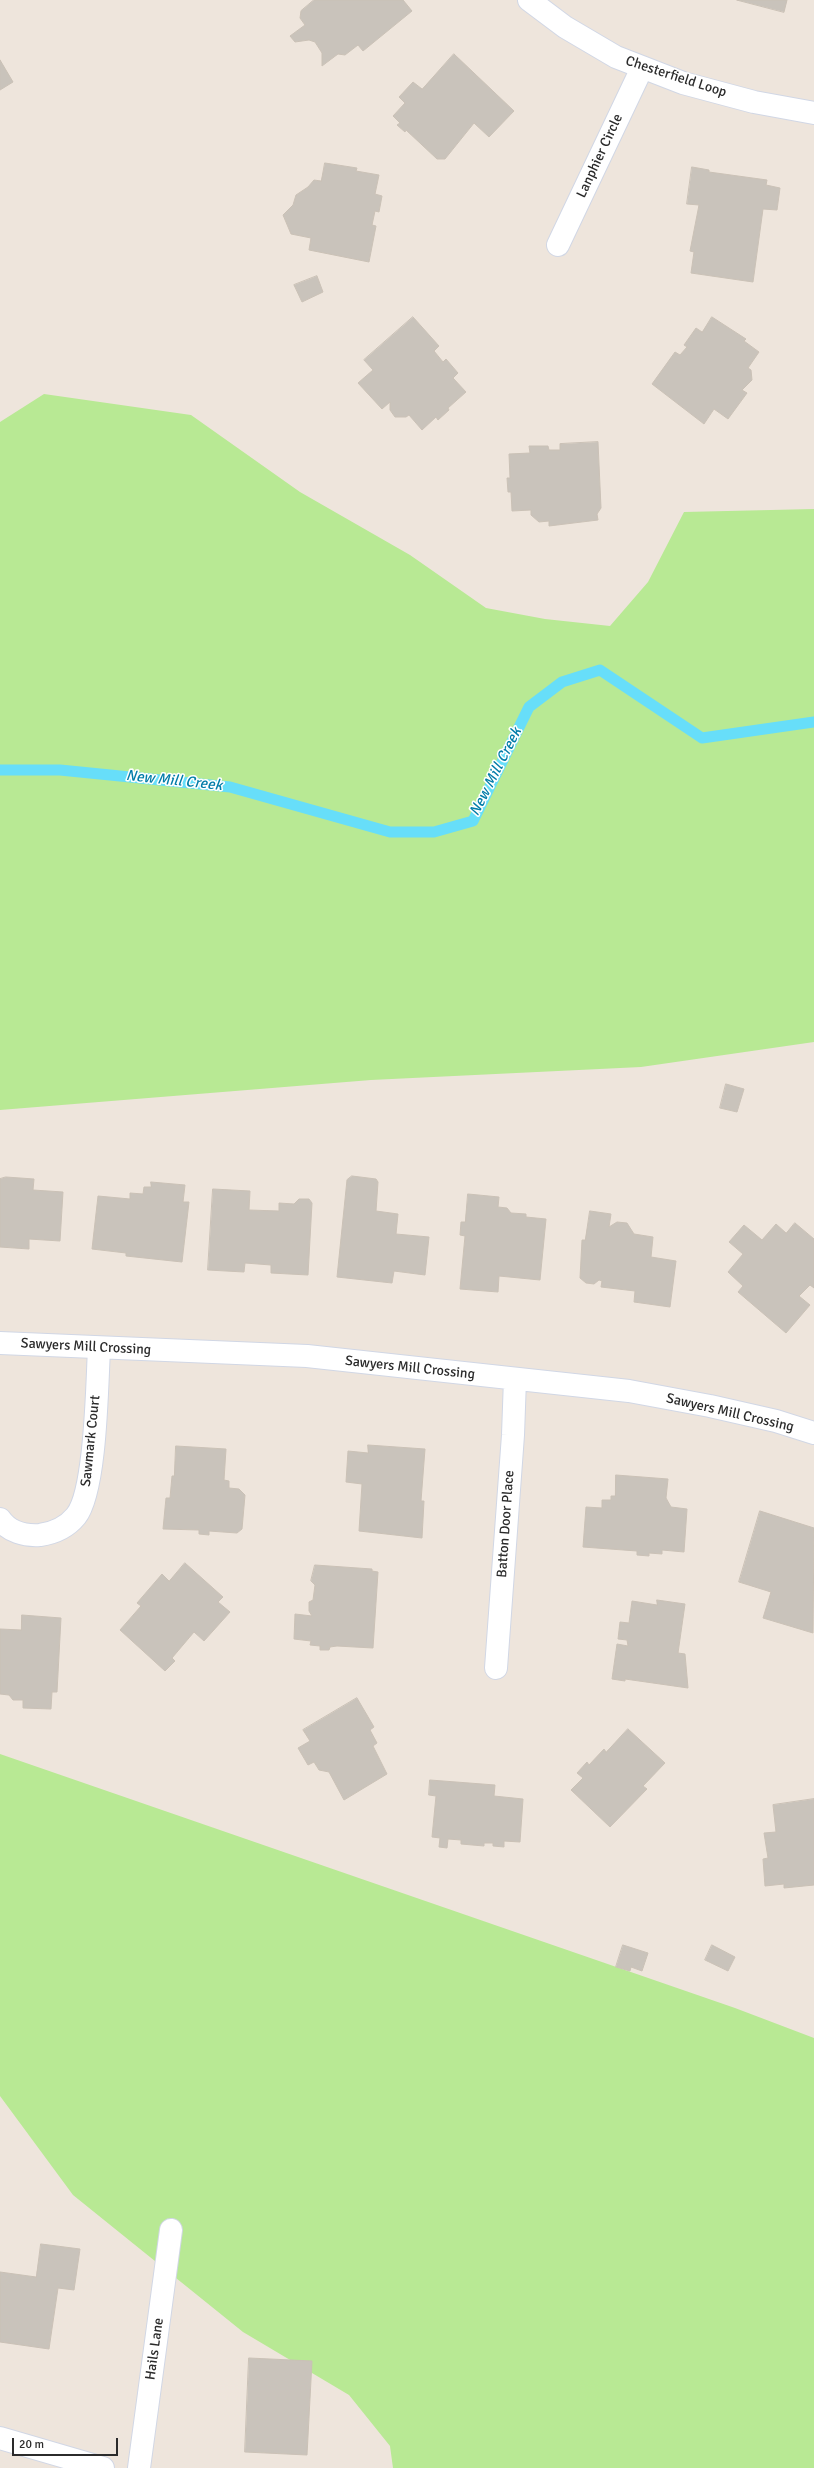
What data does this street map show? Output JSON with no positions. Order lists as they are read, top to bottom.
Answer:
{
  "streets": {
    "street": [
      "Chesterfield Loop",
      "Lanphier Circle",
      "Sawyers Mill Crossing",
      "Sawmark Court",
      "Batton Door Place",
      "Hails Lane"
    ]
  },
  "crossings": [
    ["Chesterfield Loop", "Lanphier Circle"],
    ["Sawyers Mill Crossing", "Sawmark Court"],
    ["Sawyers Mill Crossing", "Batton Door Place"]
  ],
  "water": ["New Mill Creek"],
  "scale_bar": "20 m"
}
